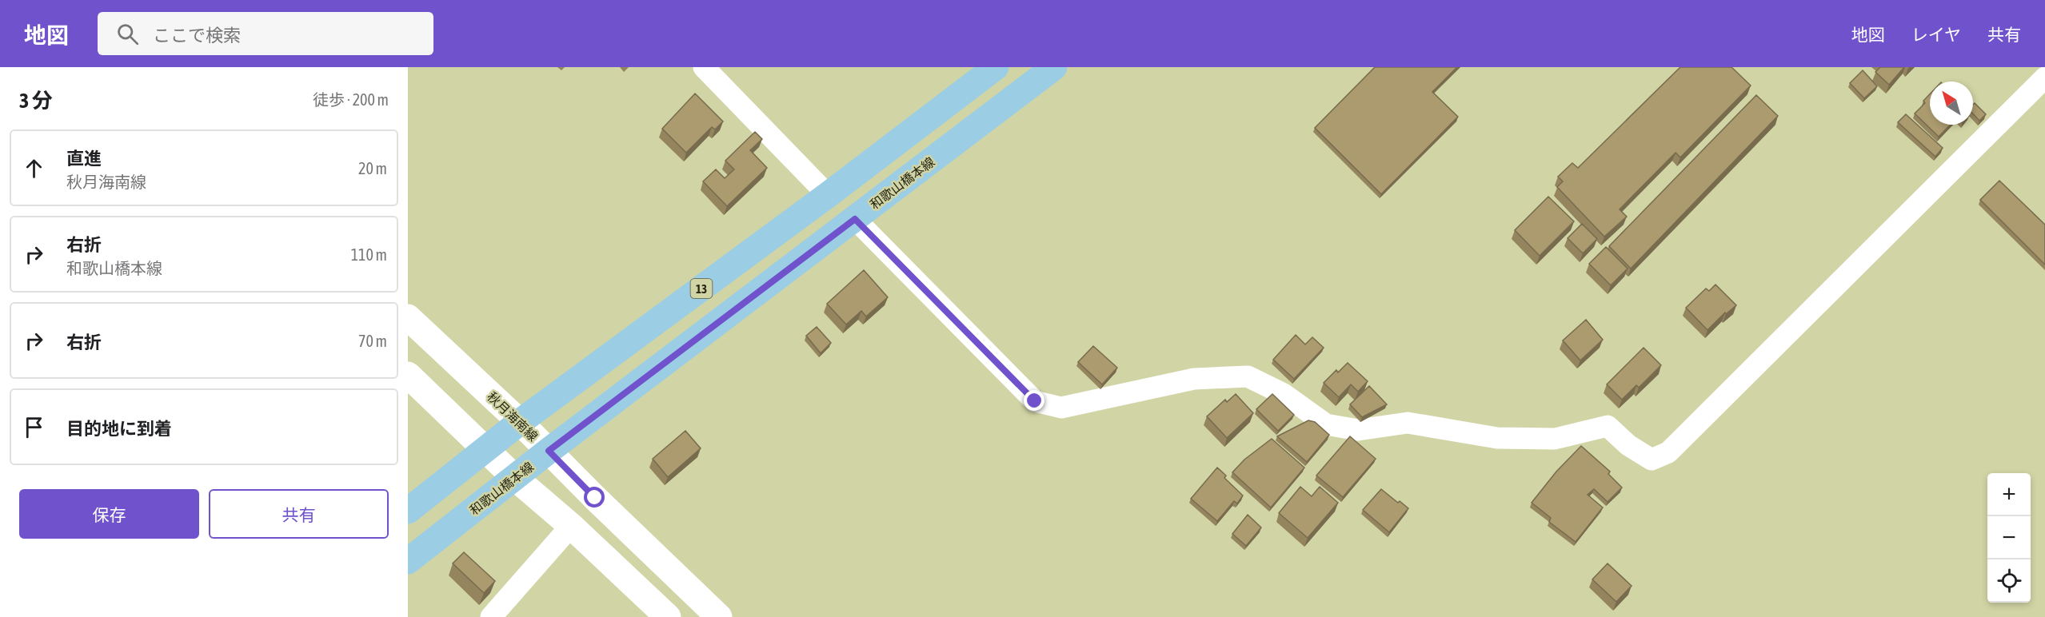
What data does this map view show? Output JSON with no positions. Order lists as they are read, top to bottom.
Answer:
{
  "streets": {
    "main road": ["和歌山橋本線", "13", "秋月海南線"]
  },
  "crossings": [
    ["和歌山橋本線", "秋月海南線"],
    ["13", "秋月海南線"]
  ],
  "north": "top left",
  "page": {
    "header": "地図",
    "search": "ここで検索",
    "nav": ["地図", "レイヤ", "共有"],
    "heading": ["3 分", "徒歩 · 200 m"],
    "list": [
      ["直進", "秋月海南線", "20 m"],
      ["右折", "和歌山橋本線", "110 m"],
      ["右折", "70 m"],
      "目的地に到着"
    ],
    "map_buttons": ["+", "−"],
    "buttons": ["保存", "共有"]
  }
}
